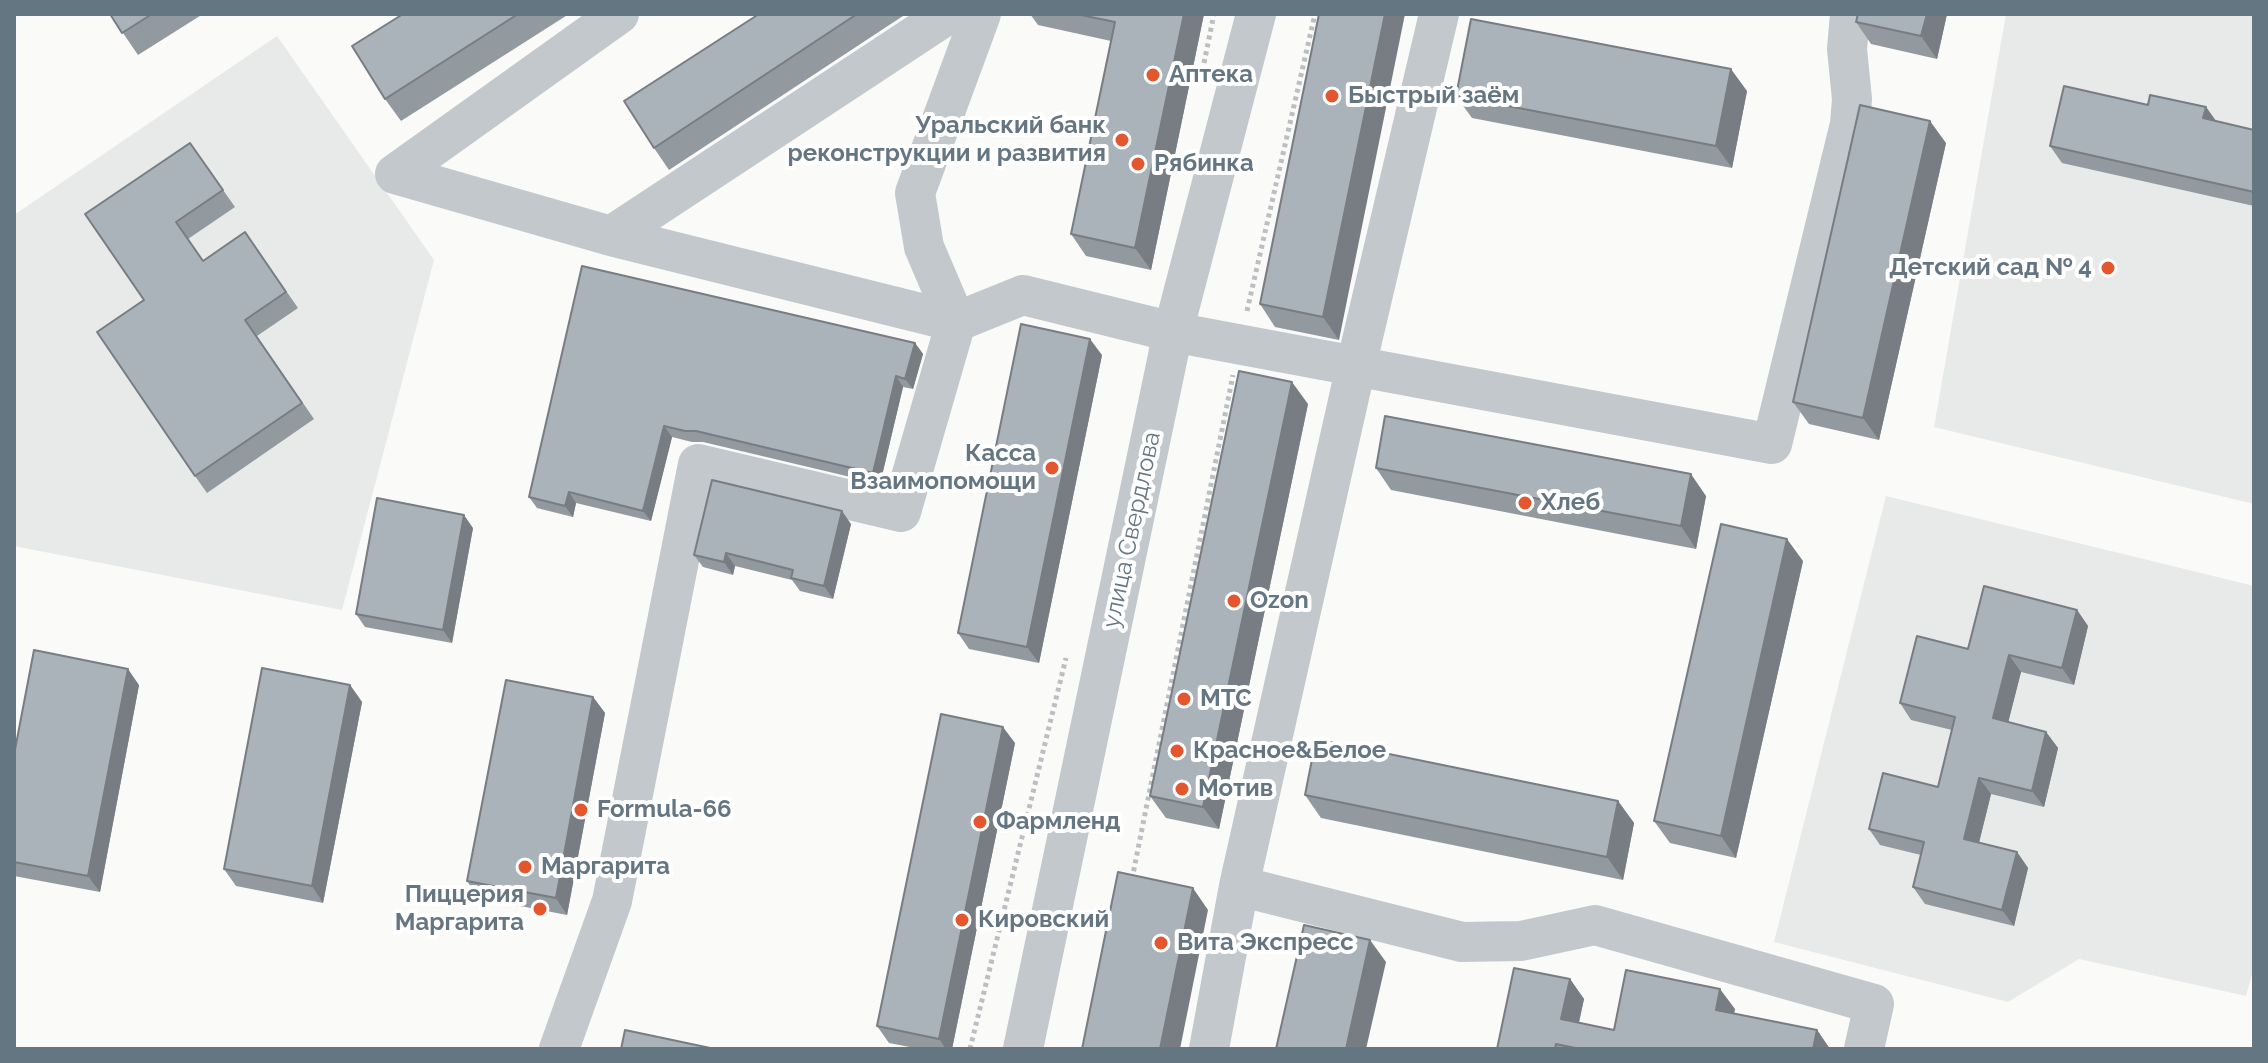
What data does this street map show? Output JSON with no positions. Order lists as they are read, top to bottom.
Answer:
{
  "streets": {
    "street": ["улица Свердлова"]
  },
  "places": [
    "Аптека",
    "Быстрый заём",
    "Уральский банк реконструкции и развития",
    "Рябинка",
    "Детский сад № 4",
    "Касса Взаимопомощи",
    "Хлеб",
    "Ozon",
    "МТС",
    "Красное&Белое",
    "Мотив",
    "Formula-66",
    "Фармленд",
    "Маргарита",
    "Пиццерия Маргарита",
    "Кировский",
    "Вита Экспресс"
  ]
}
